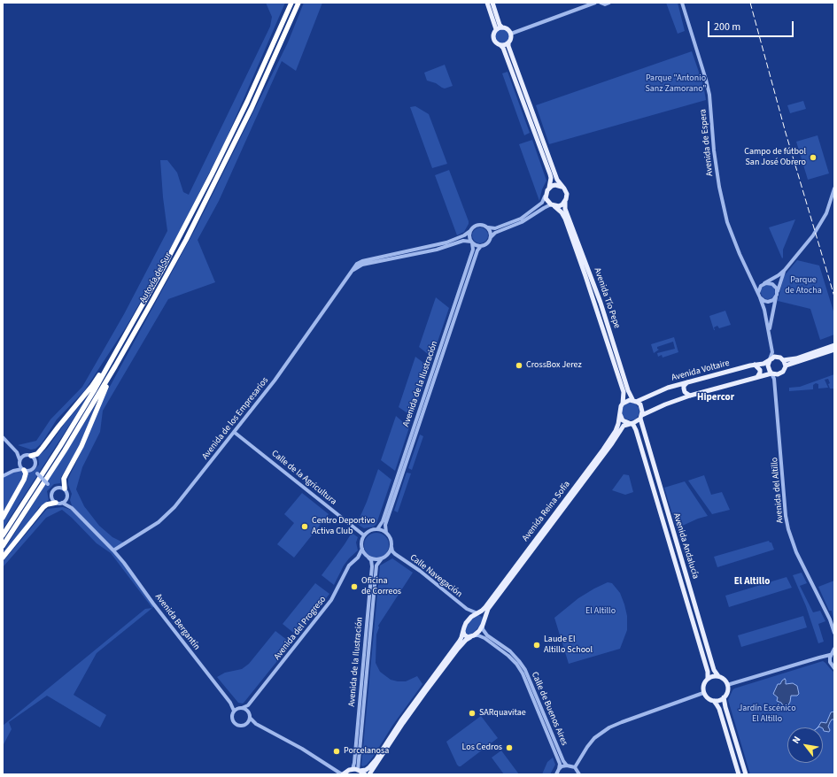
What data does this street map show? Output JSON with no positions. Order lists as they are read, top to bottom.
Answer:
{
  "streets": {
    "highway": ["Autovía del Sur"],
    "main road": [
      "Avenida Tío Pepe",
      "Avenida Voltaire",
      "Avenida Reina Sofía",
      "Avenida Andalucía"
    ],
    "street": [
      "Avenida de Espera",
      "Avenida de la Ilustración",
      "Avenida de los Empresarios",
      "Calle de la Agricultura",
      "Avenida del Altillo",
      "Calle Navegación",
      "Avenida Bergantín",
      "Avenida del Progreso",
      "Calle de Buenos Aires"
    ]
  },
  "crossings": [
    ["Avenida de Espera", "Avenida Voltaire"],
    ["Avenida de Espera", "Avenida del Altillo"],
    ["Avenida Tío Pepe", "Avenida Voltaire"],
    ["Avenida Tío Pepe", "Avenida Reina Sofía"],
    ["Avenida Tío Pepe", "Avenida Andalucía"],
    ["Avenida Voltaire", "Avenida del Altillo"],
    ["Avenida Voltaire", "Avenida Reina Sofía"],
    ["Avenida Voltaire", "Avenida Andalucía"],
    ["Avenida de la Ilustración", "Avenida de los Empresarios"],
    ["Avenida de la Ilustración", "Calle de la Agricultura"],
    ["Avenida de la Ilustración", "Calle Navegación"],
    ["Avenida de la Ilustración", "Avenida del Progreso"],
    ["Avenida de los Empresarios", "Calle de la Agricultura"],
    ["Avenida de los Empresarios", "Avenida Bergantín"],
    ["Calle de la Agricultura", "Calle Navegación"],
    ["Calle de la Agricultura", "Avenida del Progreso"],
    ["Avenida Reina Sofía", "Avenida Andalucía"],
    ["Avenida Reina Sofía", "Calle Navegación"],
    ["Avenida Reina Sofía", "Calle de Buenos Aires"],
    ["Calle Navegación", "Avenida del Progreso"],
    ["Avenida Bergantín", "Avenida del Progreso"]
  ],
  "districts": ["Hipercor", "El Altillo"],
  "parks": [
    "Parque \"Antonio Sanz Zamorano\"",
    "Parque de Atocha",
    "El Altillo",
    "Jardín Escénico El Altillo"
  ],
  "places": [
    "Campo de fútbol San José Obrero",
    "CrossBox Jerez",
    "Centro Deportivo Activa Club",
    "Oficina de Correos",
    "Laude El Altillo School",
    "SARquavitae",
    "Los Cedros",
    "Porcelanosa"
  ],
  "scale_bar": "200 m",
  "north": "top left"
}
